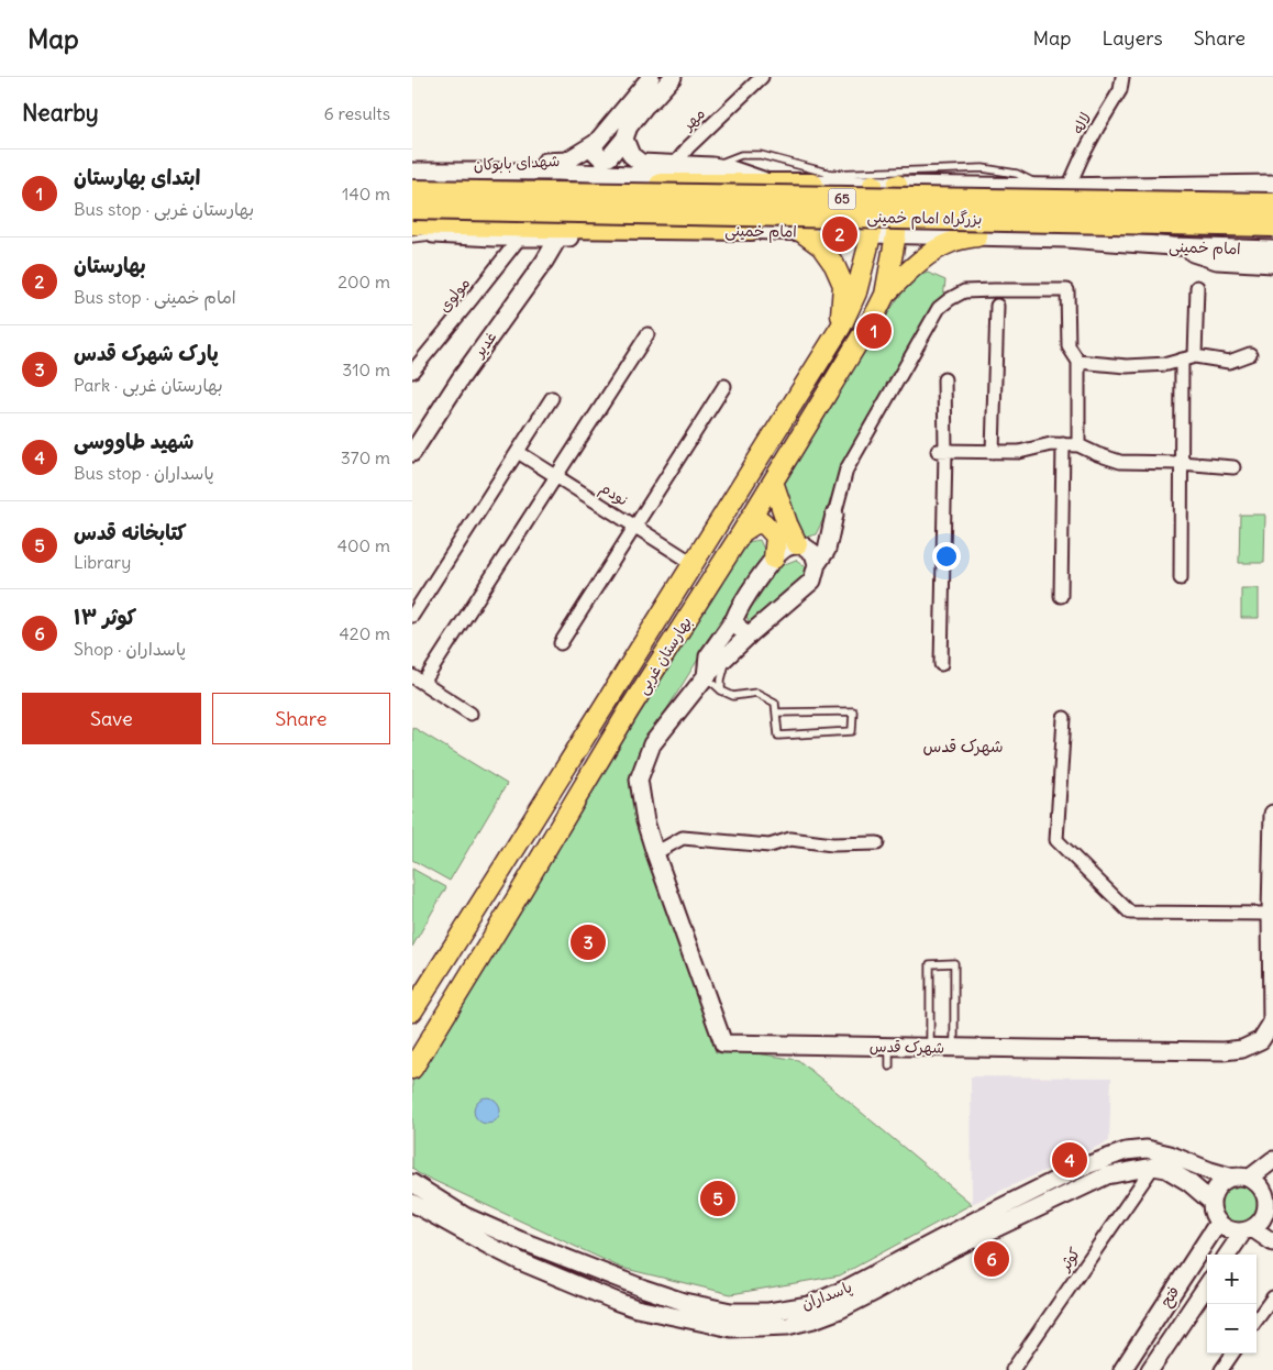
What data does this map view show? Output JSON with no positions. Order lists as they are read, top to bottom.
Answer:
{
  "streets": {
    "highway": ["65", "بزرگراه امام خمینی"],
    "main road": [
      "شهدای بابوکان",
      "امام خمینی",
      "غدیر",
      "بهارستان غربی",
      "شهرک قدس",
      "پاسداران",
      "فتح"
    ],
    "street": [
      "مهر",
      "لاله",
      "مولوی",
      "نودم",
      "کوثر"
    ]
  },
  "crossings": [
    ["امام خمینی", "مولوی"],
    ["امام خمینی", "غدیر"],
    ["امام خمینی", "بهارستان غربی"],
    ["نودم", "بهارستان غربی"],
    ["کوثر", "پاسداران"],
    ["پاسداران", "فتح"]
  ],
  "districts": ["شهرک قدس"],
  "page": {
    "header": "Map",
    "nav": ["Map", "Layers", "Share"],
    "heading": ["Nearby", "6 results"],
    "list": [
      {
        "mark": "1",
        "name": "ابتدای بهارستان",
        "note": "Bus stop · بهارستان غربی",
        "value": "140 m"
      },
      {
        "mark": "2",
        "name": "بهارستان",
        "note": "Bus stop · امام خمینی",
        "value": "200 m"
      },
      {
        "mark": "3",
        "name": "پارک شهرک قدس",
        "note": "Park · بهارستان غربی",
        "value": "310 m"
      },
      {
        "mark": "4",
        "name": "شهید طاووسی",
        "note": "Bus stop · پاسداران",
        "value": "370 m"
      },
      {
        "mark": "5",
        "name": "کتابخانه قدس",
        "note": "Library",
        "value": "400 m"
      },
      {
        "mark": "6",
        "name": "کوثر ۱۳",
        "note": "Shop · پاسداران",
        "value": "420 m"
      }
    ],
    "pins": [
      "2",
      "1",
      "3",
      "4",
      "5",
      "6"
    ],
    "buttons": ["Save", "Share"],
    "map_buttons": ["+", "−"]
  }
}
